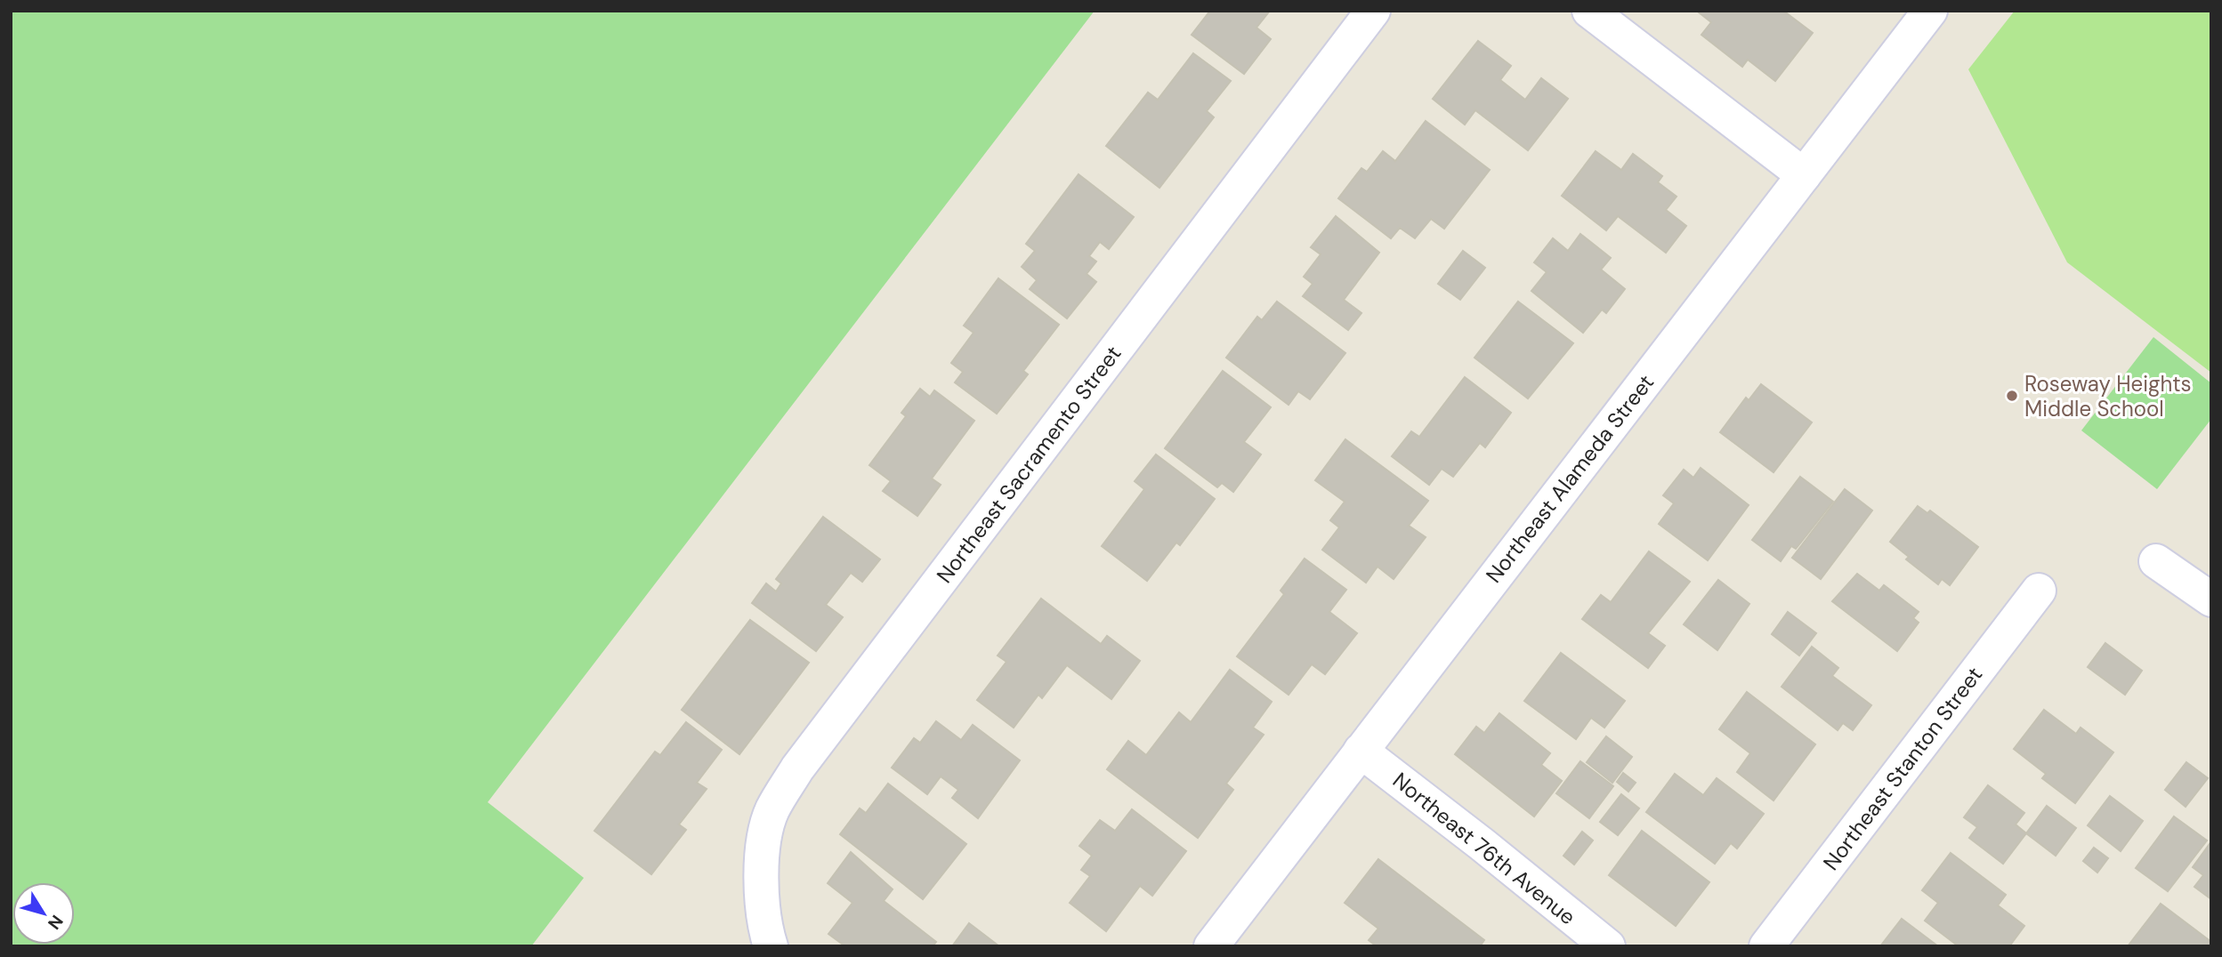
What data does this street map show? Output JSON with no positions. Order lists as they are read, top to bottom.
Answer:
{
  "streets": {
    "street": [
      "Northeast Sacramento Street",
      "Northeast Alameda Street",
      "Northeast Stanton Street",
      "Northeast 76th Avenue"
    ]
  },
  "crossings": [
    ["Northeast Alameda Street", "Northeast 76th Avenue"]
  ],
  "places": ["Roseway Heights Middle School"],
  "north": "bottom right"
}
